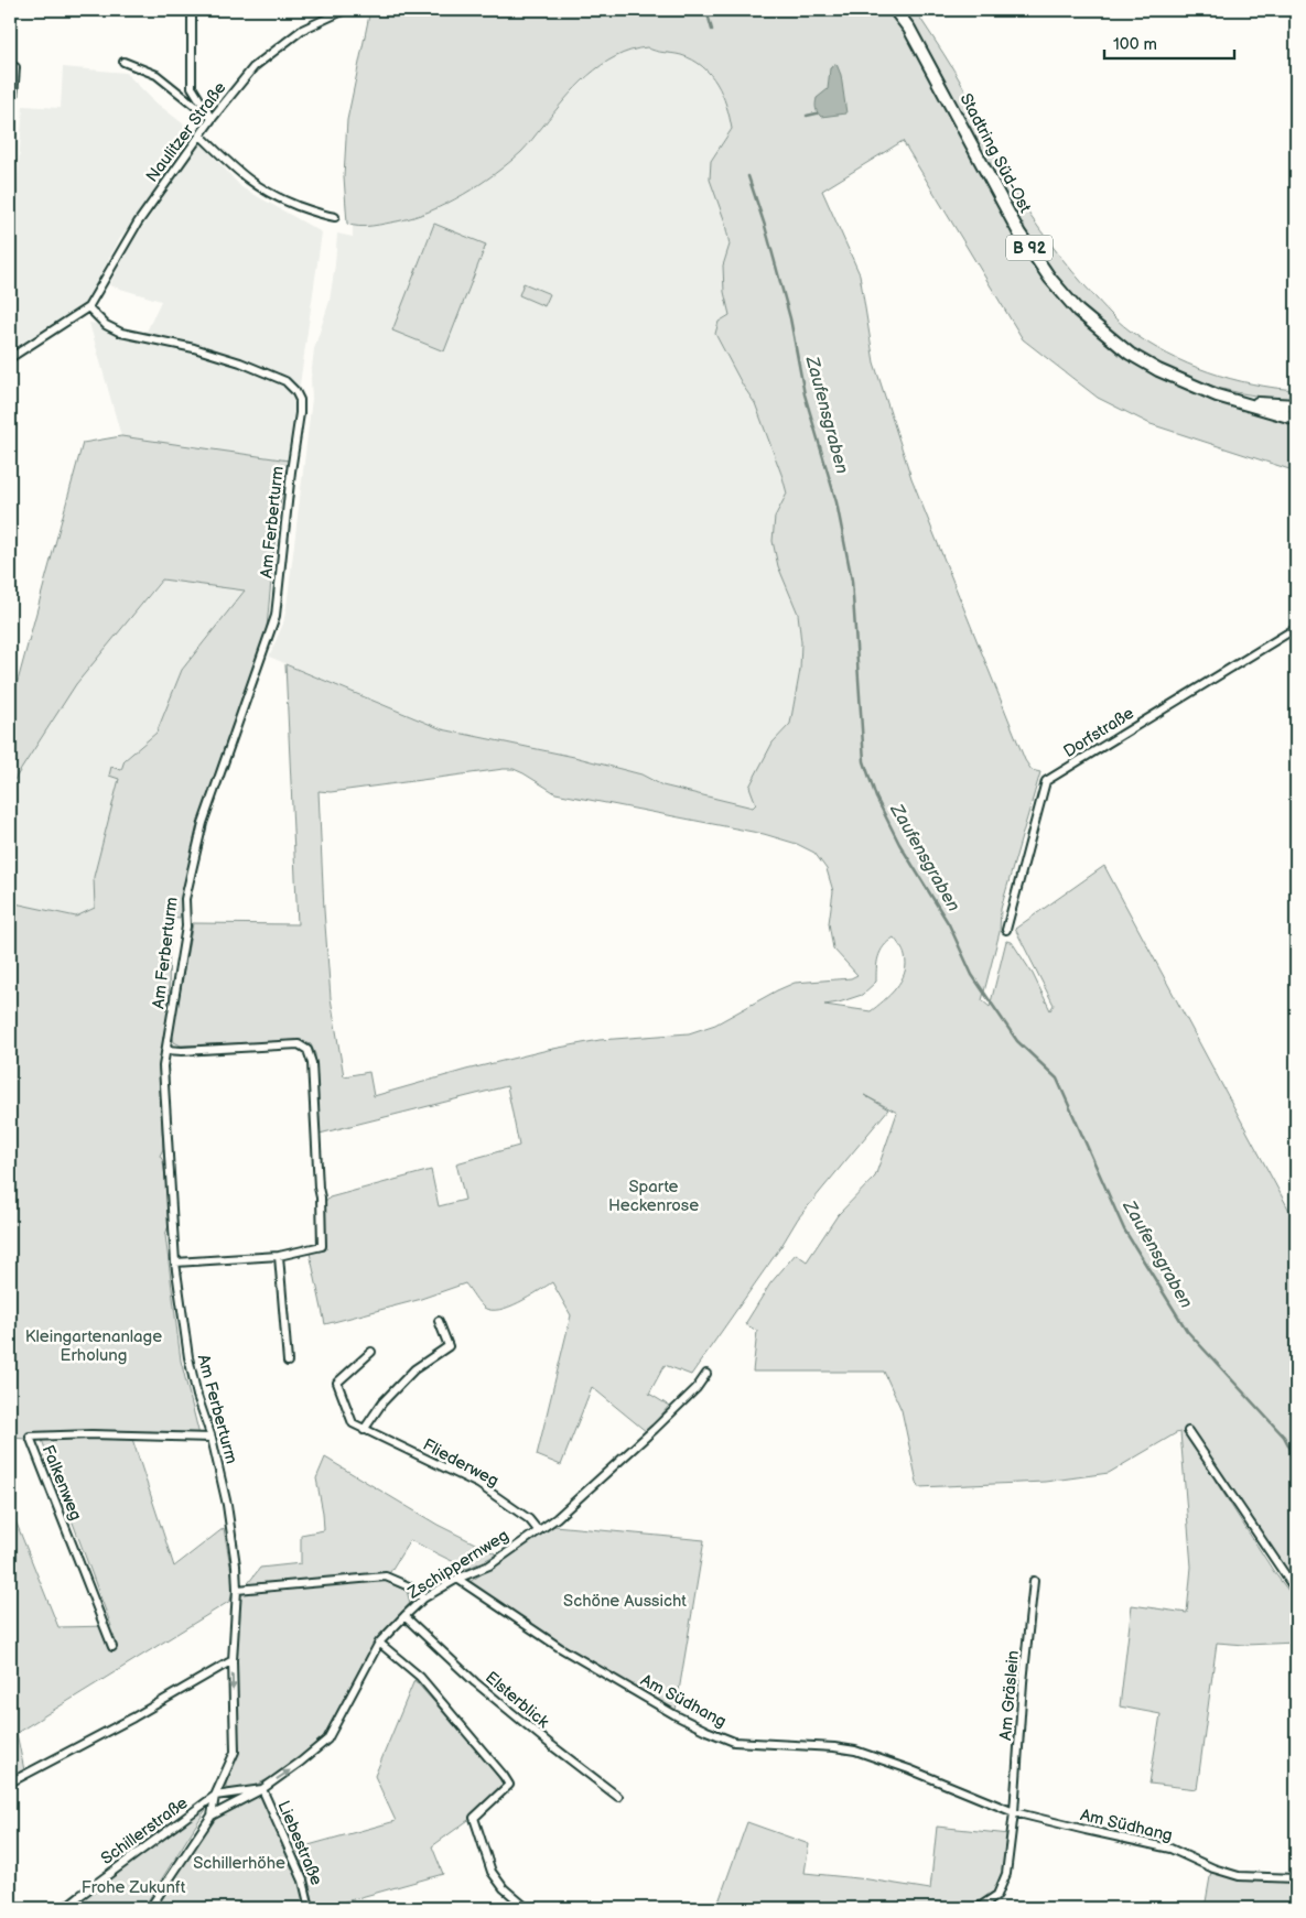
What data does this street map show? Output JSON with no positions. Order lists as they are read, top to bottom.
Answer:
{
  "streets": {
    "main road": ["Stadtring Süd-Ost", "B 92"],
    "street": [
      "Naulitzer Straße",
      "Am Ferberturm",
      "Dorfstraße",
      "Fliederweg",
      "Falkenweg",
      "Zschippernweg",
      "Am Gräslein",
      "Elsterblick",
      "Am Südhang",
      "Schillerstraße",
      "Liebestraße"
    ]
  },
  "crossings": [
    ["Naulitzer Straße", "Am Ferberturm"],
    ["Am Ferberturm", "Falkenweg"],
    ["Am Ferberturm", "Zschippernweg"],
    ["Am Ferberturm", "Schillerstraße"],
    ["Fliederweg", "Zschippernweg"],
    ["Zschippernweg", "Elsterblick"],
    ["Zschippernweg", "Am Südhang"],
    ["Zschippernweg", "Schillerstraße"],
    ["Zschippernweg", "Liebestraße"],
    ["Am Gräslein", "Am Südhang"]
  ],
  "water": ["Zaufensgraben"],
  "parks": [
    "Sparte Heckenrose",
    "Kleingartenanlage Erholung",
    "Schöne Aussicht",
    "Schillerhöhe",
    "Frohe Zukunft"
  ],
  "scale_bar": "100 m"
}
